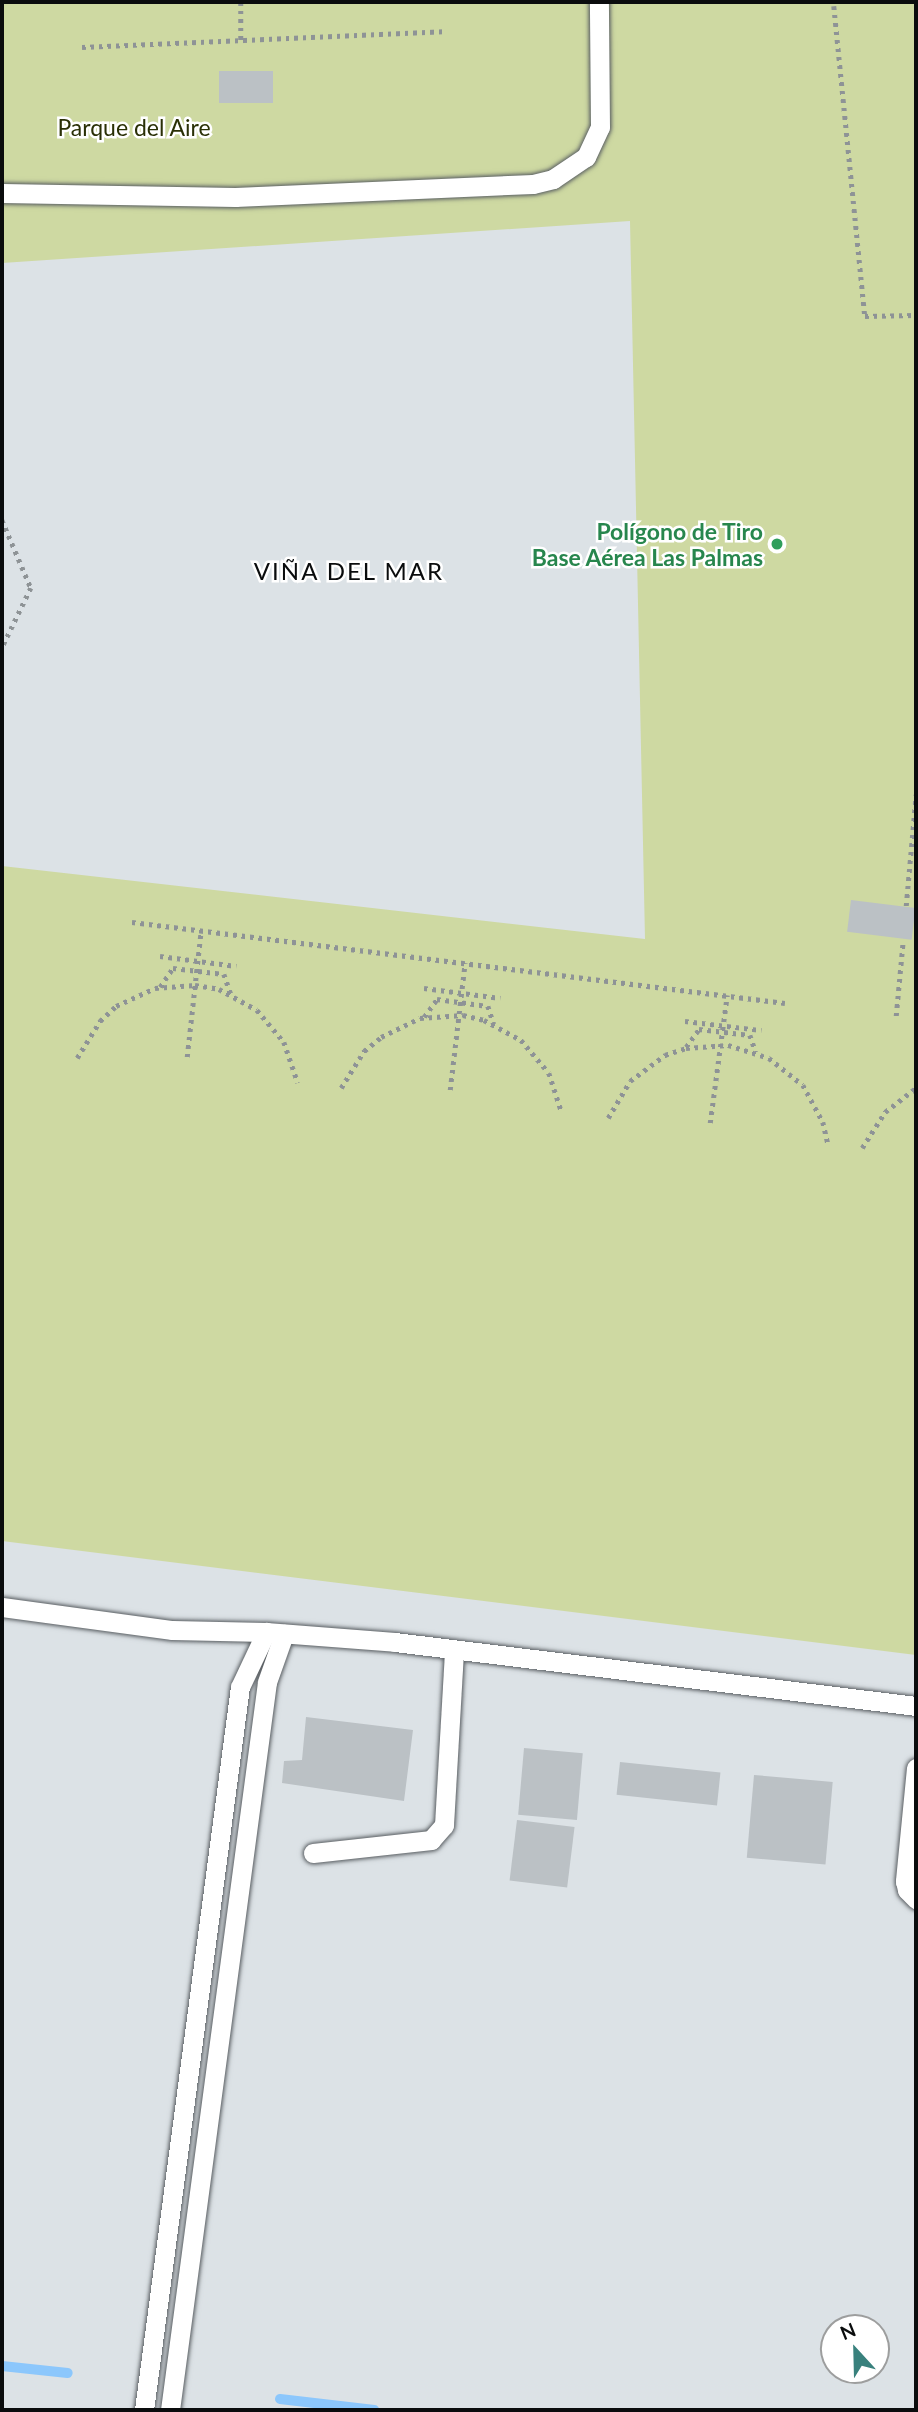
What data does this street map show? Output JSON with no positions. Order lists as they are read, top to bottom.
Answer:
{
  "districts": ["VIÑA DEL MAR"],
  "parks": ["Parque del Aire"],
  "places": ["Polígono de Tiro Base Aérea Las Palmas"],
  "north": "top"
}
